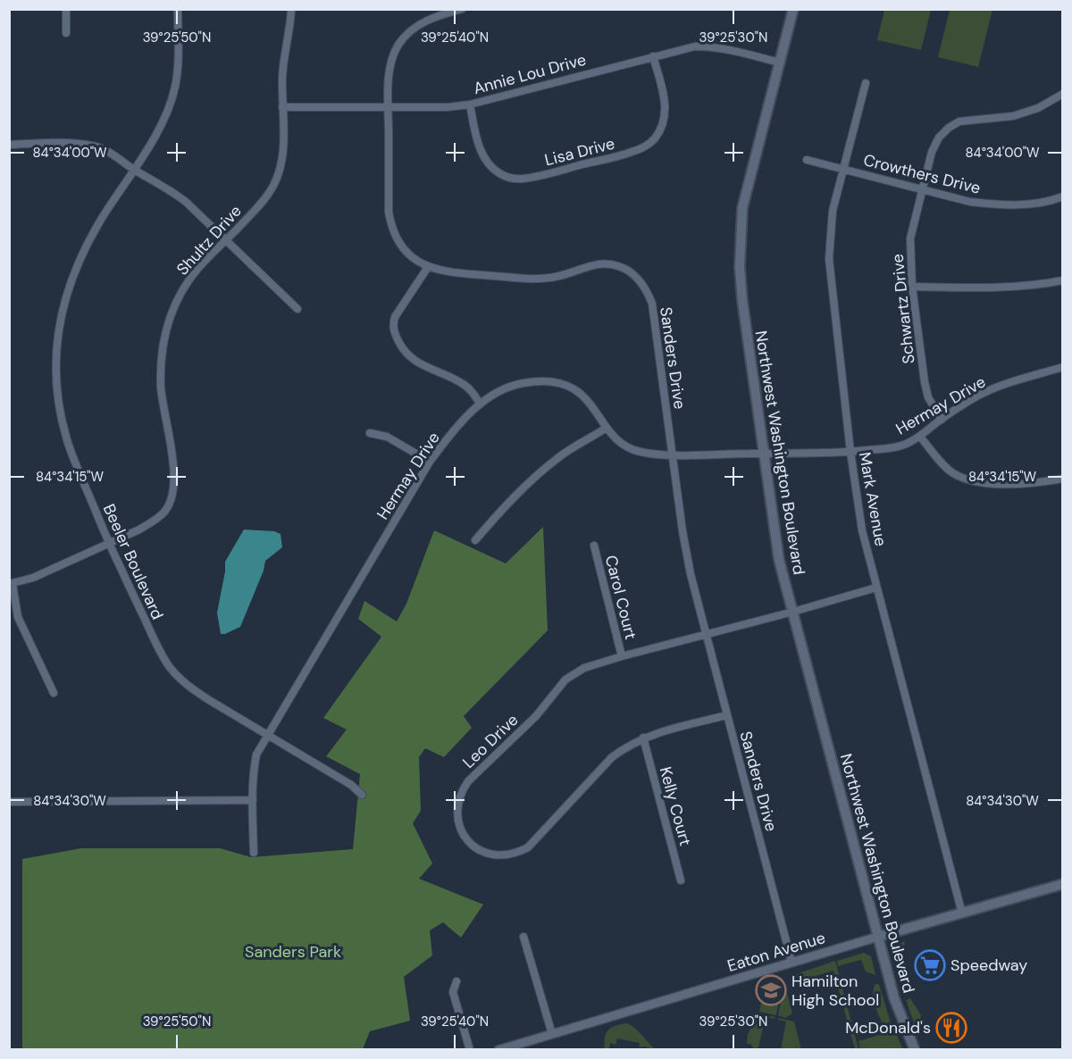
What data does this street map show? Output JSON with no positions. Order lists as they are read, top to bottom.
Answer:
{
  "streets": {
    "main road": ["Northwest Washington Boulevard", "Eaton Avenue"],
    "street": [
      "Annie Lou Drive",
      "Lisa Drive",
      "Crowthers Drive",
      "Shultz Drive",
      "Schwartz Drive",
      "Sanders Drive",
      "Hermay Drive",
      "Mark Avenue",
      "Beeler Boulevard",
      "Carol Court",
      "Leo Drive",
      "Kelly Court"
    ]
  },
  "crossings": [
    ["Annie Lou Drive", "Lisa Drive"],
    ["Annie Lou Drive", "Shultz Drive"],
    ["Annie Lou Drive", "Sanders Drive"],
    ["Annie Lou Drive", "Northwest Washington Boulevard"],
    ["Crowthers Drive", "Schwartz Drive"],
    ["Crowthers Drive", "Mark Avenue"],
    ["Shultz Drive", "Beeler Boulevard"],
    ["Schwartz Drive", "Hermay Drive"],
    ["Sanders Drive", "Hermay Drive"],
    ["Sanders Drive", "Leo Drive"],
    ["Sanders Drive", "Eaton Avenue"],
    ["Hermay Drive", "Northwest Washington Boulevard"],
    ["Hermay Drive", "Mark Avenue"],
    ["Hermay Drive", "Beeler Boulevard"],
    ["Northwest Washington Boulevard", "Leo Drive"],
    ["Northwest Washington Boulevard", "Eaton Avenue"],
    ["Mark Avenue", "Leo Drive"],
    ["Mark Avenue", "Eaton Avenue"],
    ["Carol Court", "Leo Drive"],
    ["Leo Drive", "Kelly Court"]
  ],
  "parks": ["Sanders Park"],
  "places": {
    "supermarket": ["Speedway"],
    "school or university": ["Hamilton High School"],
    "restaurant": ["McDonald's"]
  },
  "coordinates": [
    "39°25'50\"N",
    "39°25'40\"N",
    "39°25'30\"N",
    "84°34'00\"W",
    "84°34'15\"W",
    "84°34'30\"W"
  ]
}
